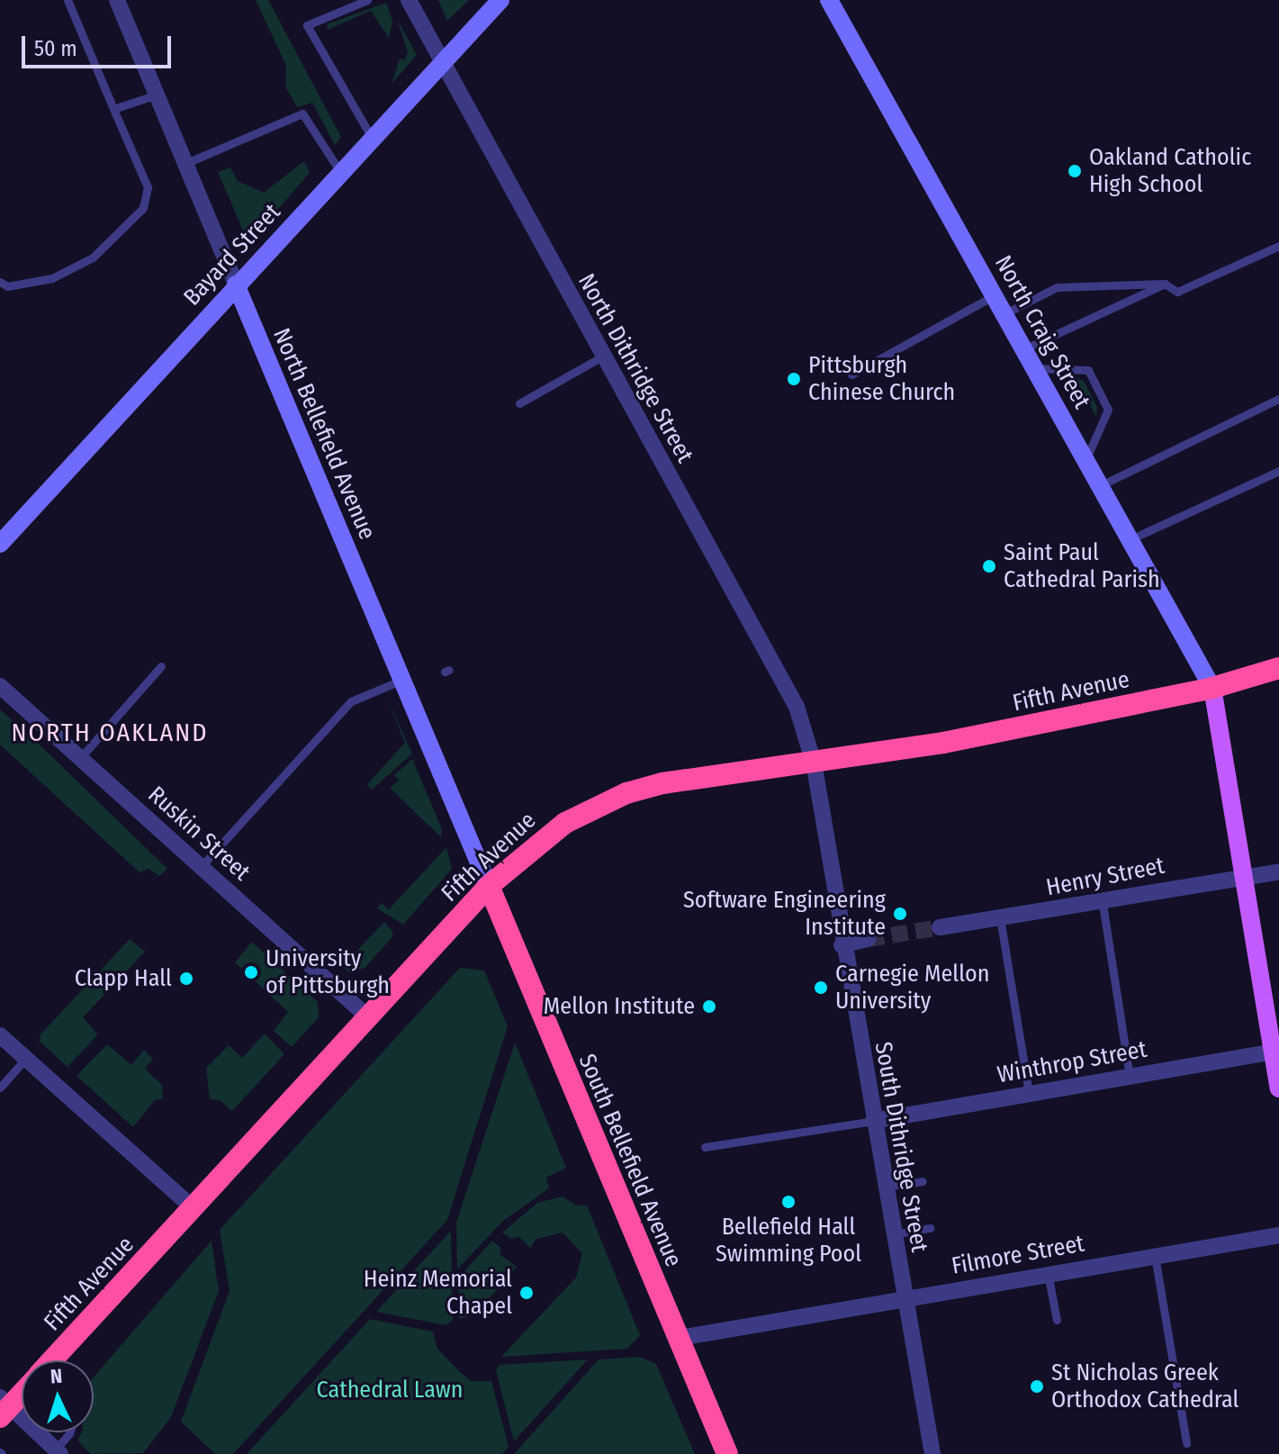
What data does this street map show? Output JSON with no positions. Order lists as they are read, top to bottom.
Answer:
{
  "streets": {
    "highway": ["Fifth Avenue", "South Bellefield Avenue"],
    "main road": ["Bayard Street", "North Craig Street", "North Bellefield Avenue"],
    "street": [
      "North Dithridge Street",
      "Ruskin Street",
      "Henry Street",
      "Winthrop Street",
      "South Dithridge Street",
      "Filmore Street"
    ]
  },
  "crossings": [
    ["Bayard Street", "North Dithridge Street"],
    ["Bayard Street", "North Bellefield Avenue"],
    ["North Craig Street", "Fifth Avenue"],
    ["North Dithridge Street", "Fifth Avenue"],
    ["North Dithridge Street", "South Dithridge Street"],
    ["North Bellefield Avenue", "Fifth Avenue"],
    ["North Bellefield Avenue", "South Bellefield Avenue"],
    ["Fifth Avenue", "Ruskin Street"],
    ["Fifth Avenue", "South Dithridge Street"],
    ["Fifth Avenue", "South Bellefield Avenue"],
    ["Winthrop Street", "South Dithridge Street"],
    ["South Dithridge Street", "Filmore Street"],
    ["South Bellefield Avenue", "Filmore Street"]
  ],
  "districts": ["NORTH OAKLAND"],
  "parks": ["Cathedral Lawn"],
  "places": [
    "Oakland Catholic High School",
    "Pittsburgh Chinese Church",
    "Saint Paul Cathedral Parish",
    "Software Engineering Institute",
    "University of Pittsburgh",
    "Clapp Hall",
    "Carnegie Mellon University",
    "Mellon Institute",
    "Bellefield Hall Swimming Pool",
    "Heinz Memorial Chapel",
    "St Nicholas Greek Orthodox Cathedral"
  ],
  "scale_bar": "50 m",
  "north": "top"
}
